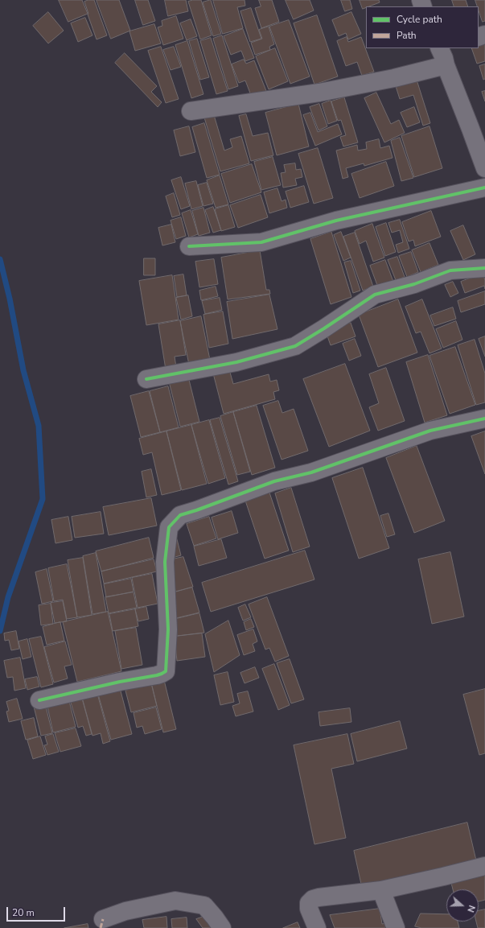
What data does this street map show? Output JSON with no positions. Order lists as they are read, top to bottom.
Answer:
{
  "legend": ["Cycle path", "Path"],
  "scale_bar": "20 m",
  "north": "right"
}
